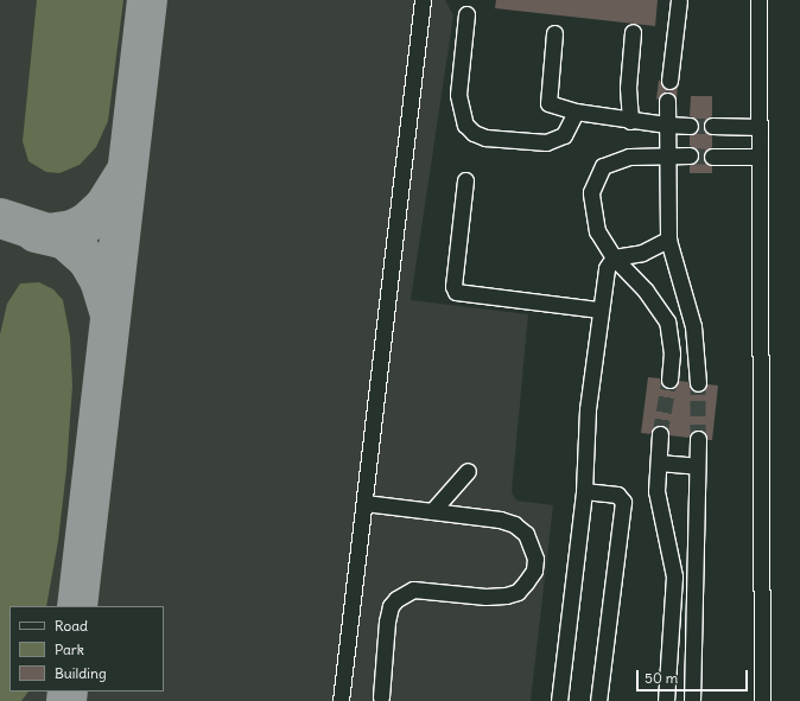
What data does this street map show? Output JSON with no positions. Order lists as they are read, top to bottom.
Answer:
{
  "legend": ["Road", "Park", "Building"],
  "scale_bar": "50 m"
}
